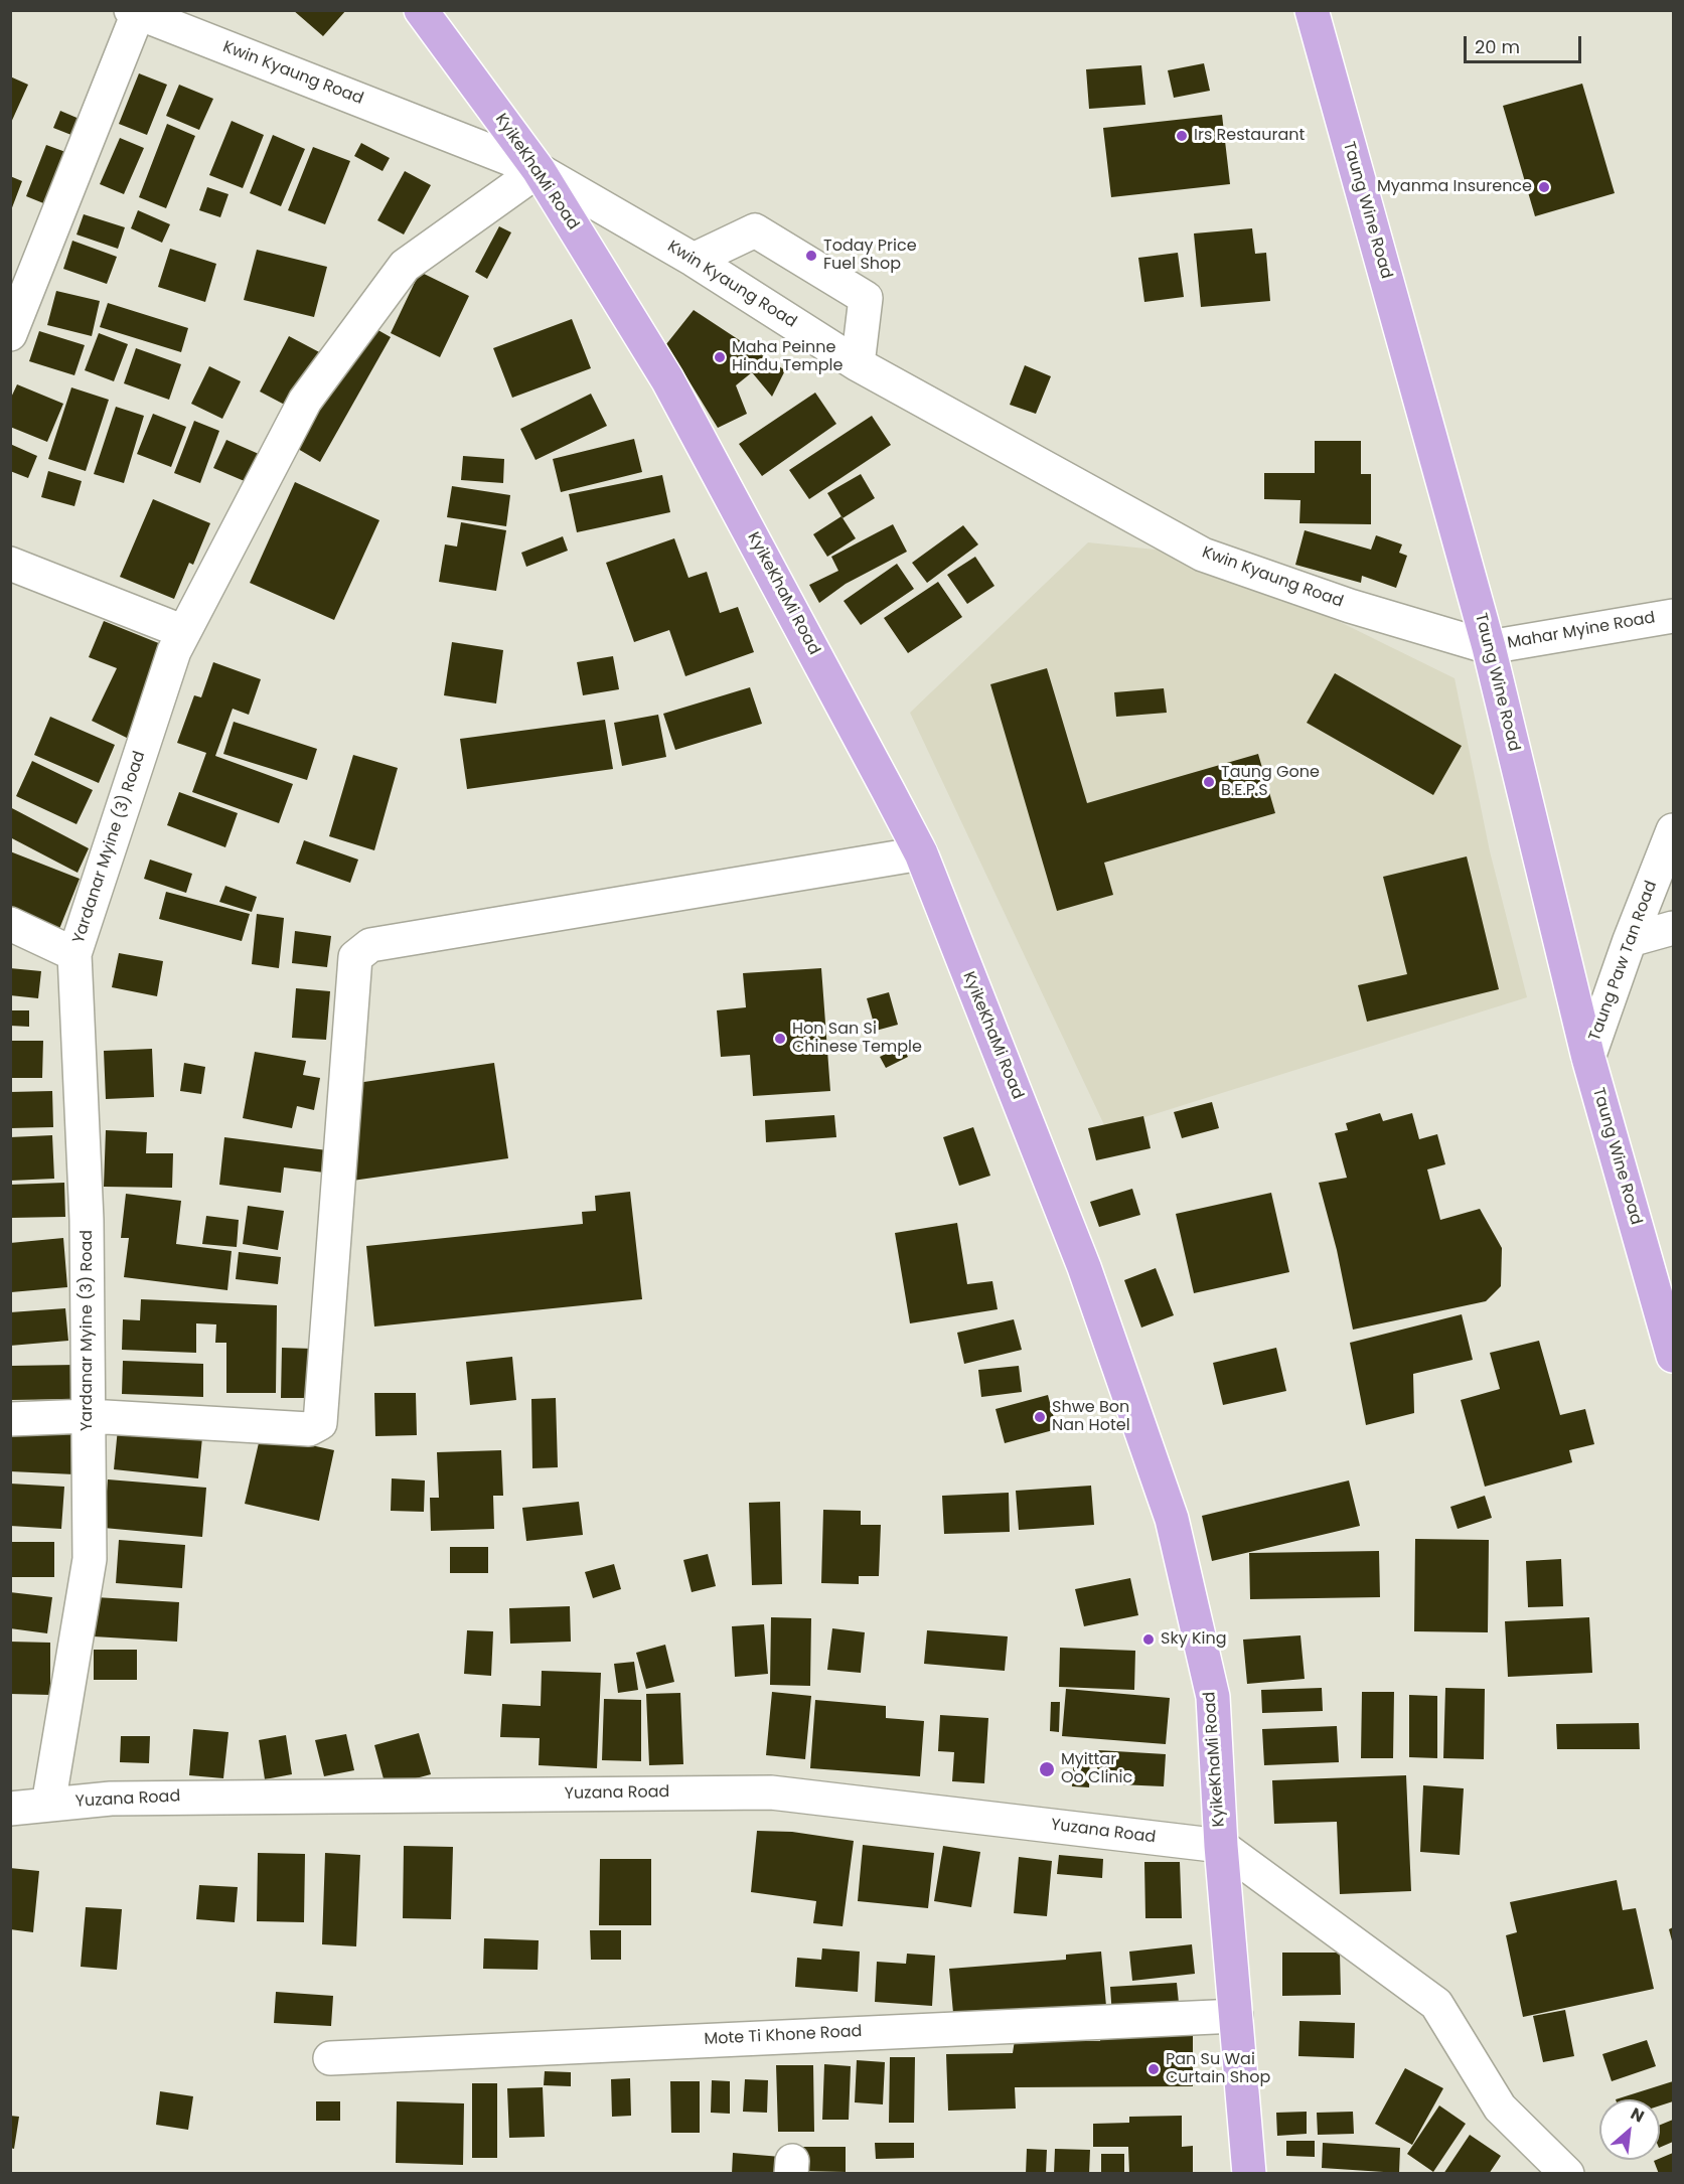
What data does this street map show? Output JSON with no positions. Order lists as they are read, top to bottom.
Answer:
{
  "streets": {
    "main road": ["KyikeKhaMi Road", "Taung Wine Road"],
    "street": [
      "Kwin Kyaung Road",
      "Mahar Myine Road",
      "Yardanar Myine (3) Road",
      "Taung Paw Tan Road",
      "Yuzana Road",
      "Mote Ti Khone Road"
    ]
  },
  "crossings": [
    ["Kwin Kyaung Road", "KyikeKhaMi Road"],
    ["Kwin Kyaung Road", "Taung Wine Road"],
    ["Kwin Kyaung Road", "Mahar Myine Road"],
    ["Kwin Kyaung Road", "Yardanar Myine (3) Road"],
    ["KyikeKhaMi Road", "Yardanar Myine (3) Road"],
    ["KyikeKhaMi Road", "Yuzana Road"],
    ["KyikeKhaMi Road", "Mote Ti Khone Road"],
    ["Taung Wine Road", "Mahar Myine Road"],
    ["Taung Wine Road", "Taung Paw Tan Road"],
    ["Yardanar Myine (3) Road", "Yuzana Road"]
  ],
  "places": [
    "Irs Restaurant",
    "Myanma Insurence",
    "Today Price Fuel Shop",
    "Maha Peinne Hindu Temple",
    "Taung Gone B.E.P.S",
    "Hon San Si Chinese Temple",
    "Shwe Bon Nan Hotel",
    "Sky King",
    "Myittar Oo Clinic",
    "Pan Su Wai Curtain Shop"
  ],
  "scale_bar": "20 m",
  "north": "top right"
}
